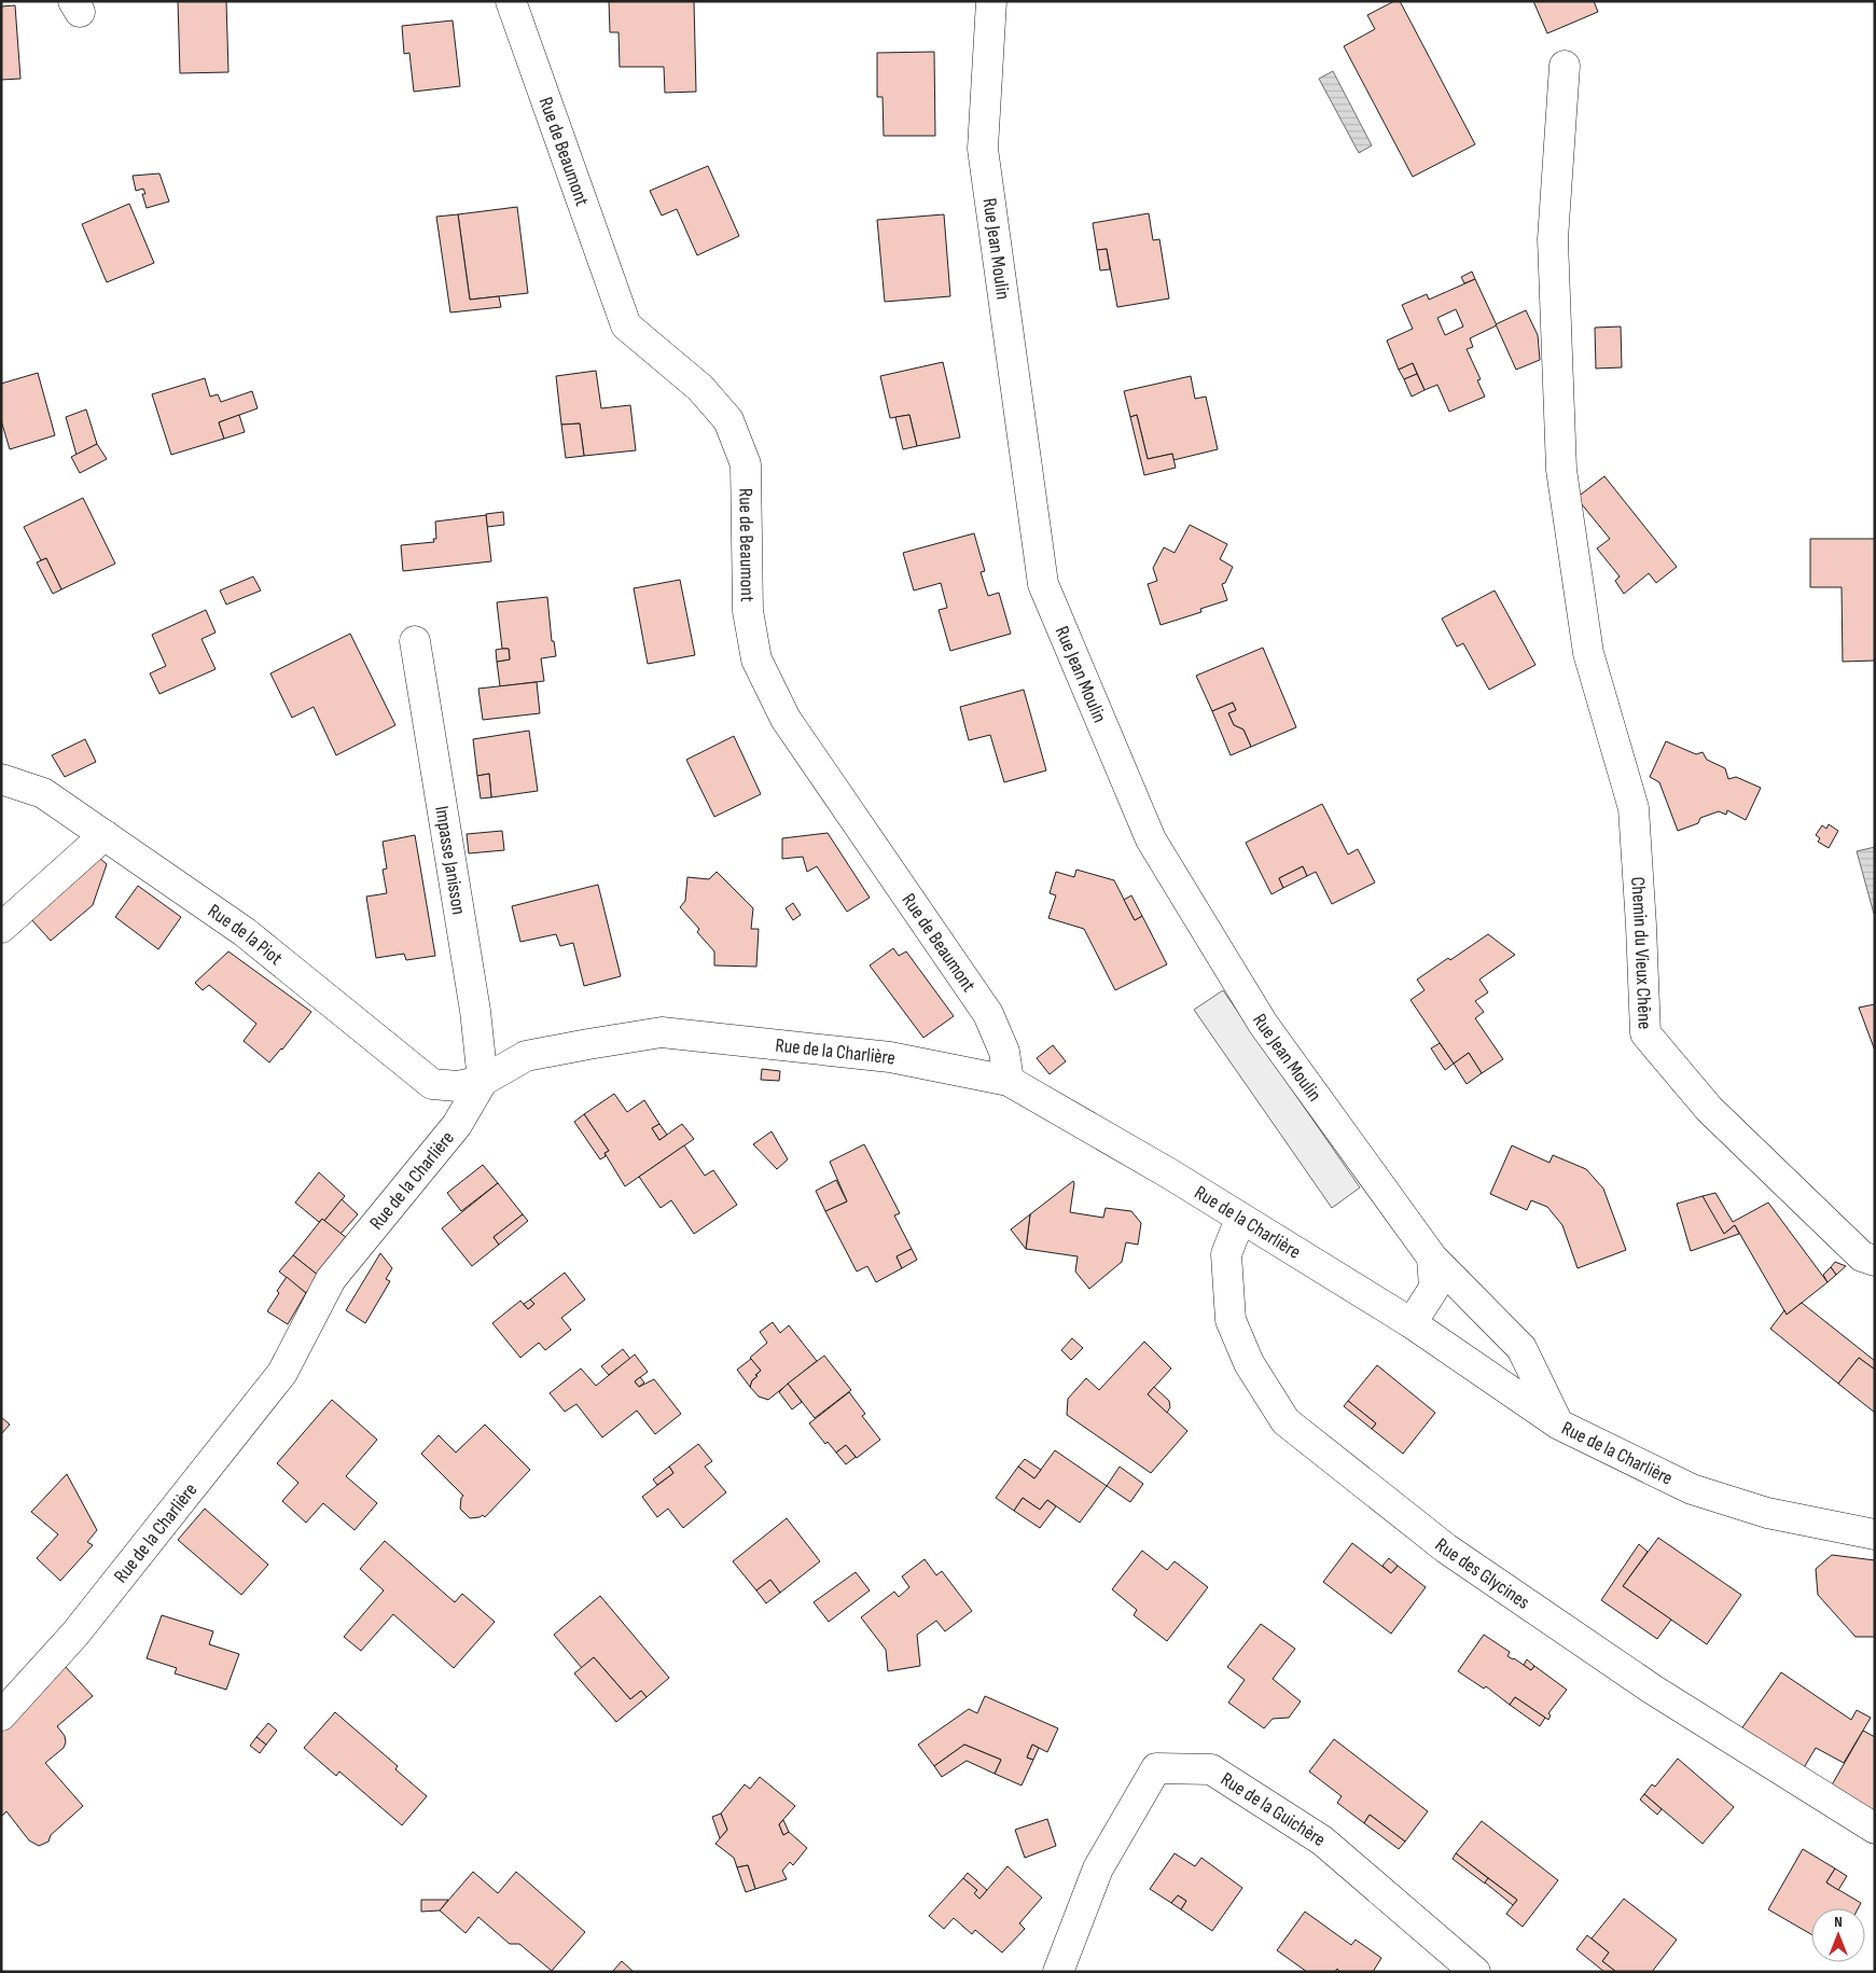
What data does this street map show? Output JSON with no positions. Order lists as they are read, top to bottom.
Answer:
{
  "streets": {
    "street": [
      "Rue de Beaumont",
      "Rue Jean Moulin",
      "Impasse Janisson",
      "Rue de la Piot",
      "Chemin du Vieux Chêne",
      "Rue de la Charlière",
      "Rue des Glycines",
      "Rue de la Guichère"
    ]
  },
  "crossings": [
    ["Rue de Beaumont", "Rue de la Charlière"],
    ["Rue Jean Moulin", "Rue de la Charlière"],
    ["Impasse Janisson", "Rue de la Piot"],
    ["Impasse Janisson", "Rue de la Charlière"],
    ["Rue de la Piot", "Rue de la Charlière"],
    ["Rue de la Charlière", "Rue des Glycines"]
  ],
  "north": "top"
}
